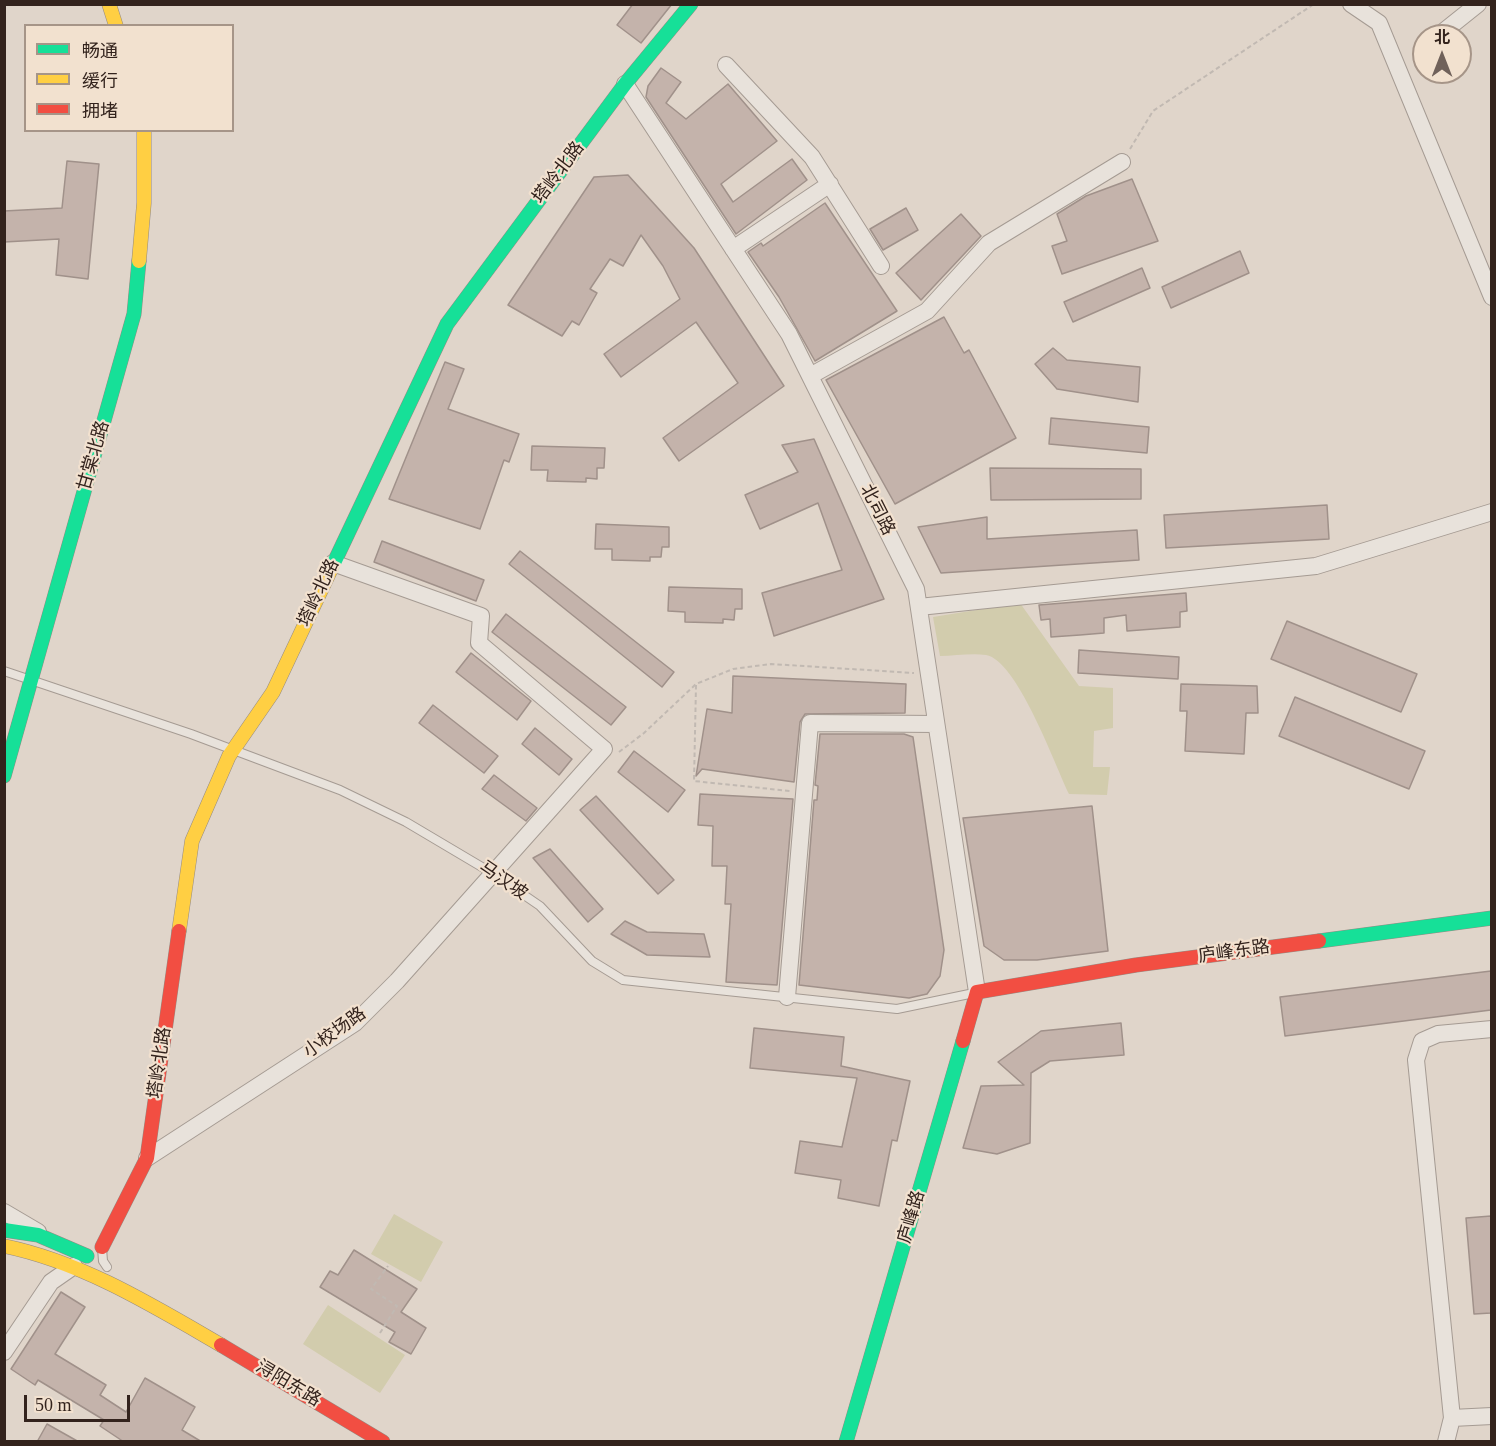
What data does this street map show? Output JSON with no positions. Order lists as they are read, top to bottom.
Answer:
{
  "streets": {
    "street": [
      "塔岭北路",
      "甘棠北路",
      "北司路",
      "庐峰东路",
      "小校场路",
      "庐峰路",
      "浔阳东路"
    ],
    "lane": ["马汉坡"]
  },
  "crossings": [
    ["塔岭北路", "北司路"],
    ["塔岭北路", "马汉坡"],
    ["塔岭北路", "小校场路"],
    ["甘棠北路", "马汉坡"],
    ["北司路", "马汉坡"],
    ["北司路", "庐峰东路"],
    ["北司路", "庐峰路"],
    ["马汉坡", "庐峰东路"],
    ["马汉坡", "小校场路"],
    ["马汉坡", "庐峰路"],
    ["庐峰东路", "庐峰路"]
  ],
  "legend": ["畅通", "缓行", "拥堵"],
  "scale_bar": "50 m",
  "north": "top"
}
